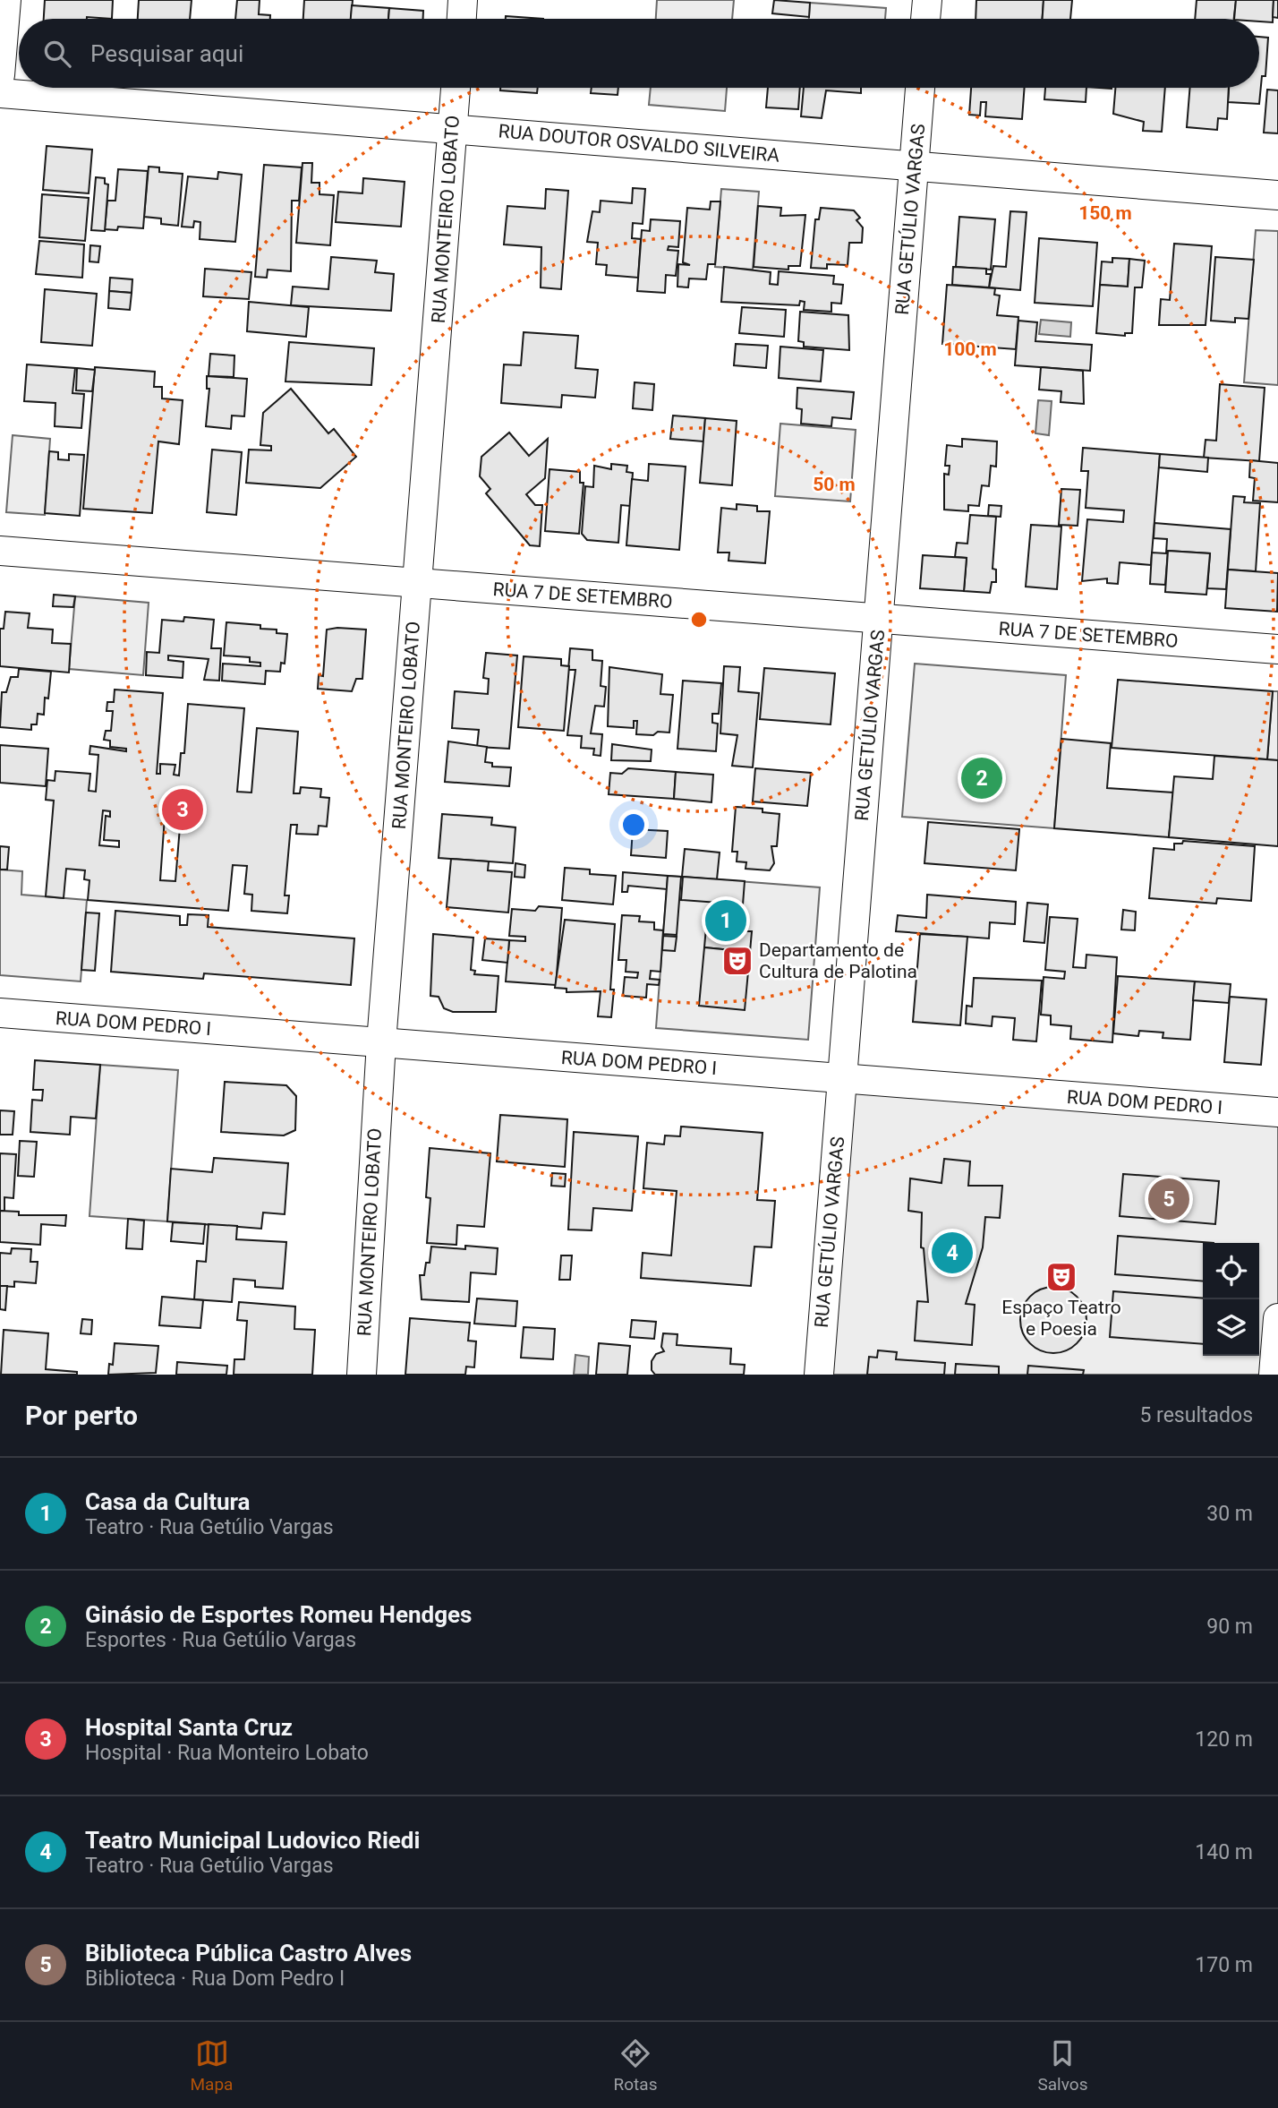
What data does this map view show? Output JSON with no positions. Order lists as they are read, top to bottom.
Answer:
{
  "streets": {
    "street": [
      "RUA DOUTOR OSVALDO SILVEIRA",
      "RUA MONTEIRO LOBATO",
      "RUA GETÚLIO VARGAS",
      "RUA 7 DE SETEMBRO",
      "RUA DOM PEDRO I"
    ]
  },
  "crossings": [
    ["RUA DOUTOR OSVALDO SILVEIRA", "RUA MONTEIRO LOBATO"],
    ["RUA DOUTOR OSVALDO SILVEIRA", "RUA GETÚLIO VARGAS"],
    ["RUA MONTEIRO LOBATO", "RUA 7 DE SETEMBRO"],
    ["RUA MONTEIRO LOBATO", "RUA DOM PEDRO I"],
    ["RUA GETÚLIO VARGAS", "RUA 7 DE SETEMBRO"],
    ["RUA GETÚLIO VARGAS", "RUA DOM PEDRO I"]
  ],
  "places": {
    "theatre": ["Departamento de Cultura de Palotina", "Espaço Teatro e Poesia"]
  },
  "page": {
    "search": "Pesquisar aqui",
    "pins": [
      "2",
      "3",
      "1",
      "5",
      "4"
    ],
    "heading": ["Por perto", "5 resultados"],
    "list": [
      {
        "mark": "1",
        "name": "Casa da Cultura",
        "note": "Teatro · Rua Getúlio Vargas",
        "value": "30 m"
      },
      {
        "mark": "2",
        "name": "Ginásio de Esportes Romeu Hendges",
        "note": "Esportes · Rua Getúlio Vargas",
        "value": "90 m"
      },
      {
        "mark": "3",
        "name": "Hospital Santa Cruz",
        "note": "Hospital · Rua Monteiro Lobato",
        "value": "120 m"
      },
      {
        "mark": "4",
        "name": "Teatro Municipal Ludovico Riedi",
        "note": "Teatro · Rua Getúlio Vargas",
        "value": "140 m"
      },
      {
        "mark": "5",
        "name": "Biblioteca Pública Castro Alves",
        "note": "Biblioteca · Rua Dom Pedro I",
        "value": "170 m"
      }
    ],
    "nav": ["Mapa", "Rotas", "Salvos"]
  },
  "rings": ["150 m", "100 m", "50 m"]
}
